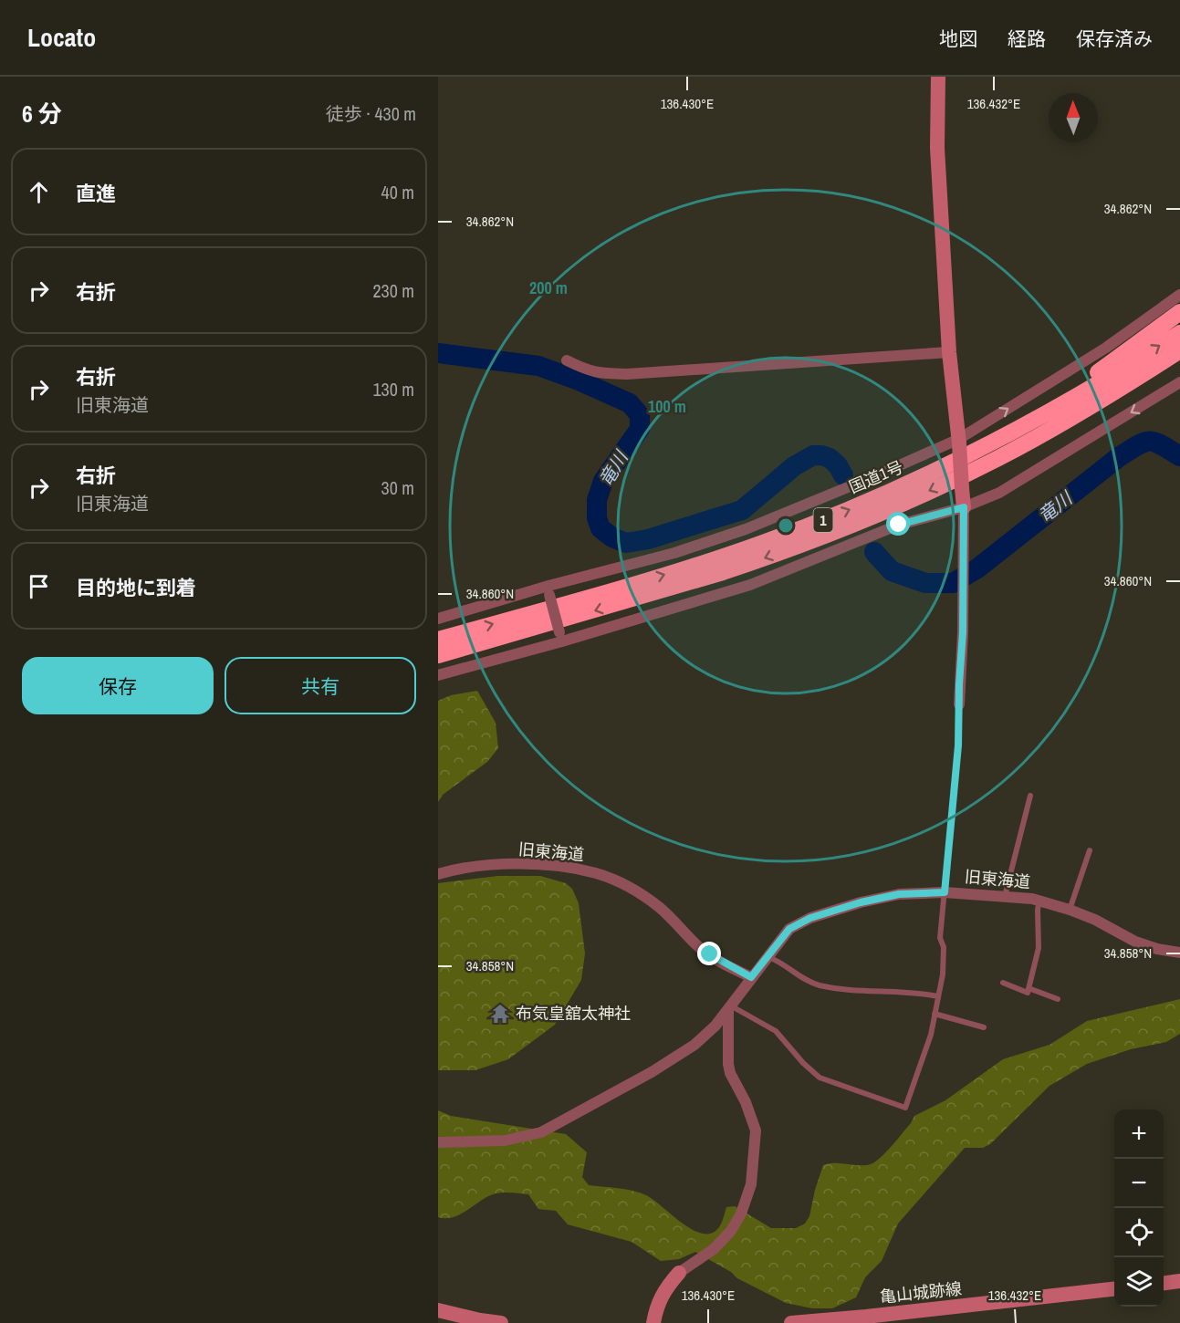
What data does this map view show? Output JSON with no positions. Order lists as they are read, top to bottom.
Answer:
{
  "streets": {
    "highway": ["国道1号", "1"],
    "street": ["旧東海道", "亀山城跡線"]
  },
  "water": ["竜川"],
  "places": {
    "temple": ["布気皇舘太神社"]
  },
  "north": "top",
  "page": {
    "header": "Locato",
    "nav": ["地図", "経路", "保存済み"],
    "heading": ["6 分", "徒歩 · 430 m"],
    "list": [
      ["直進", "40 m"],
      ["右折", "230 m"],
      ["右折", "旧東海道", "130 m"],
      ["右折", "旧東海道", "30 m"],
      "目的地に到着"
    ],
    "buttons": ["保存", "共有"],
    "map_buttons": ["+", "−"]
  },
  "coordinates": [
    "136.430°E",
    "136.432°E",
    "34.862°N",
    "34.860°N",
    "34.858°N"
  ],
  "rings": ["200 m", "100 m"]
}
